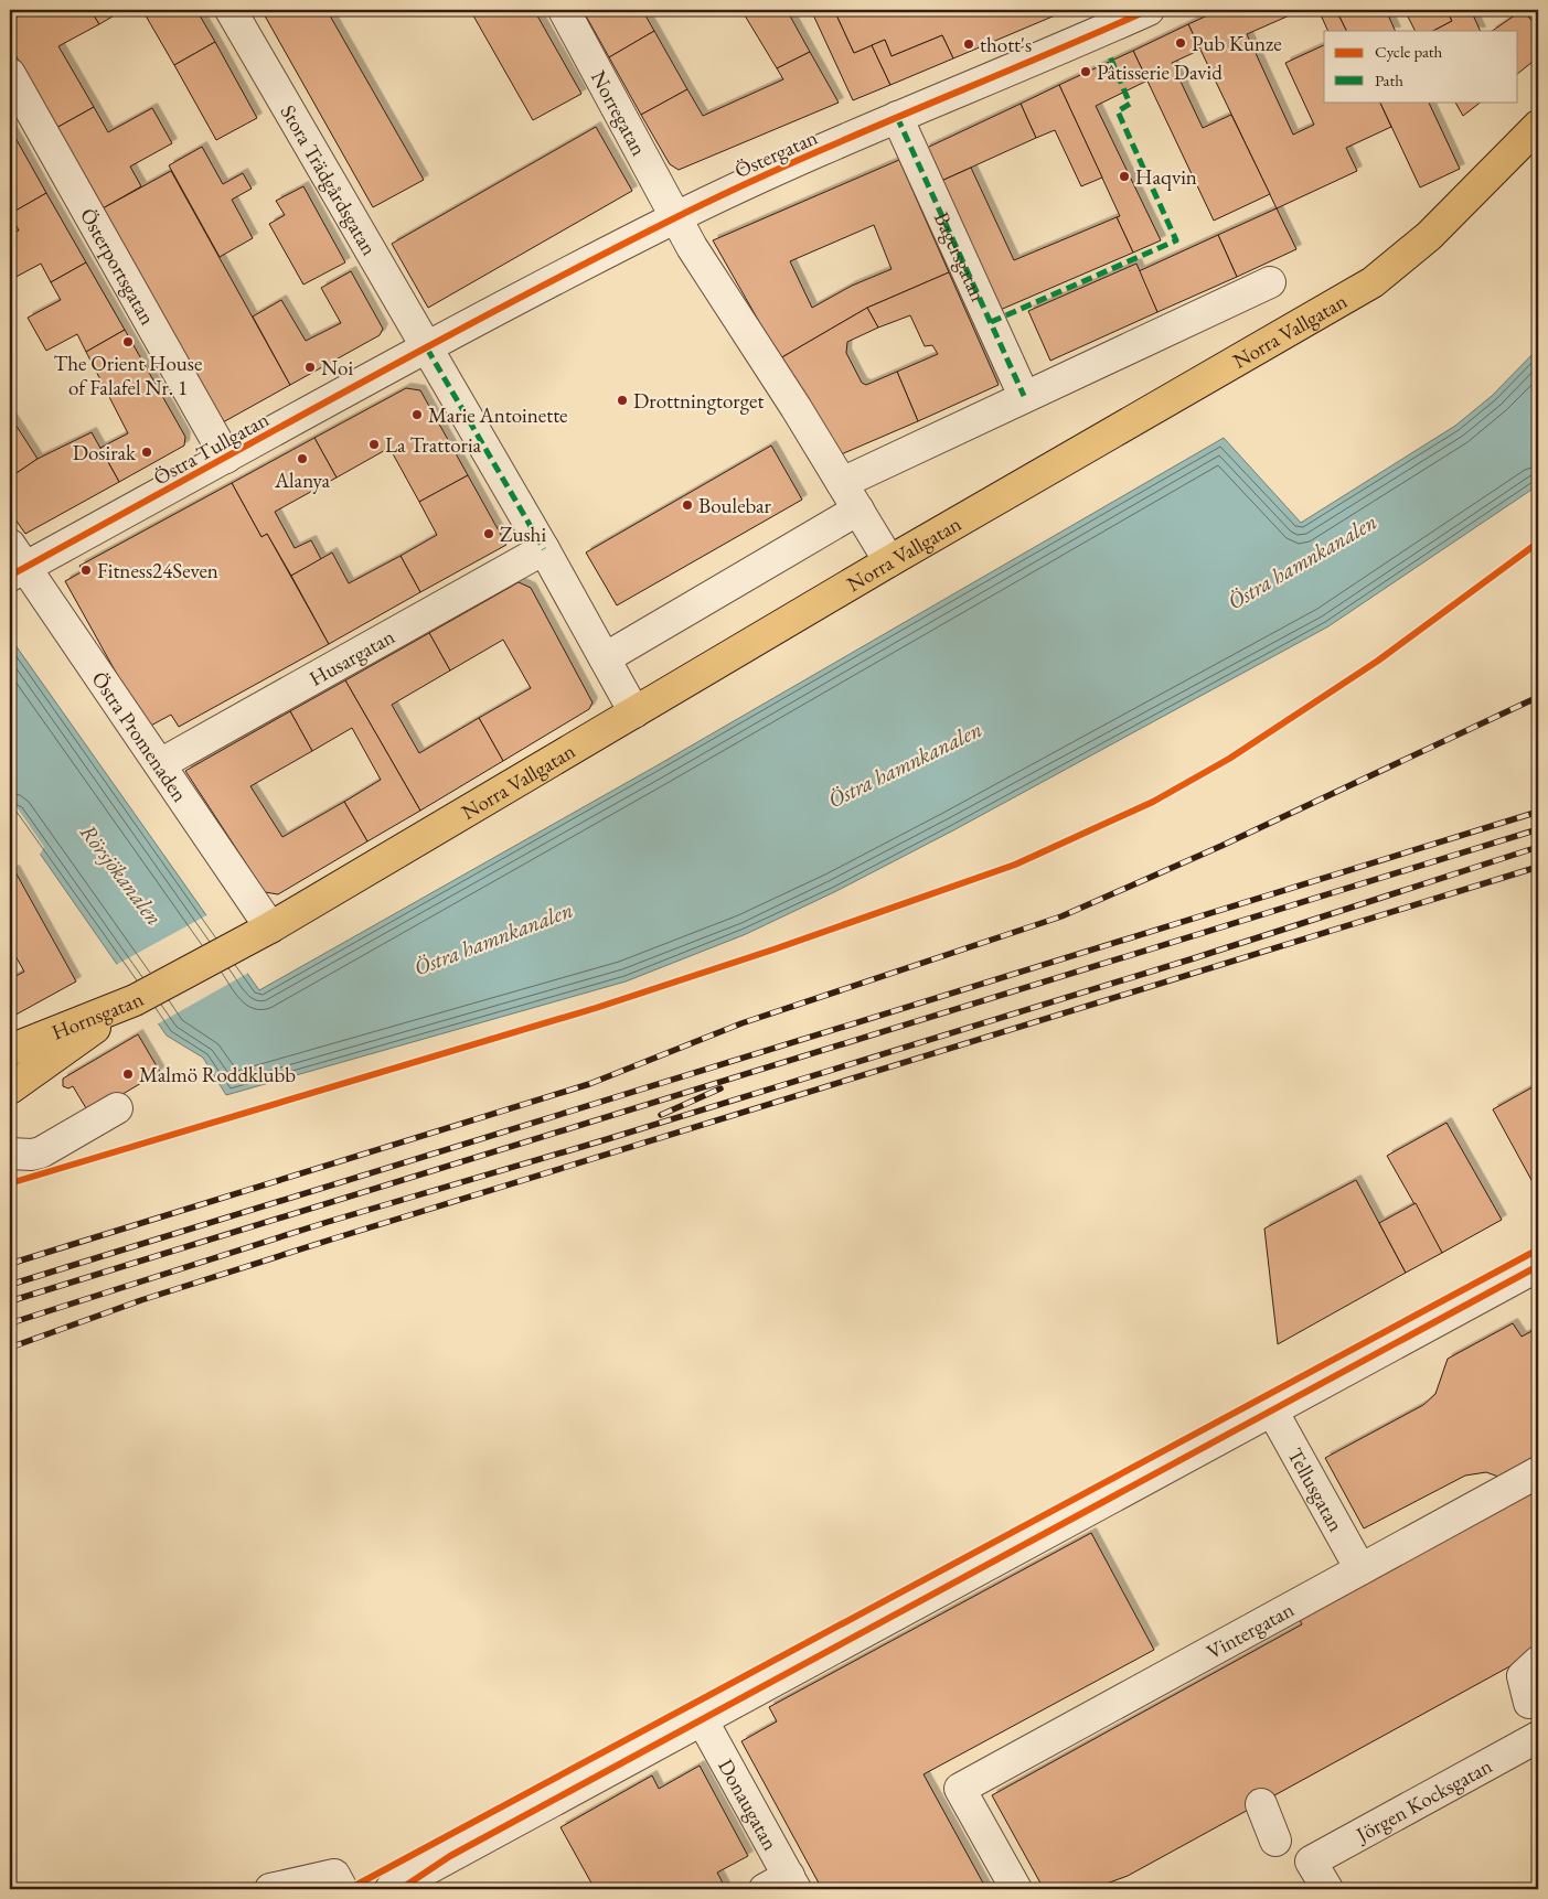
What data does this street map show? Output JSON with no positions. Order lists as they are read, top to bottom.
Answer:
{
  "streets": {
    "main road": ["Norra Vallgatan", "Hornsgatan"],
    "street": [
      "Norregatan",
      "Östergatan",
      "Stora Trädgårdsgatan",
      "Bagersgatan",
      "Österportsgatan",
      "Östra Tullgatan",
      "Husargatan",
      "Östra Promenaden",
      "Tellusgatan",
      "Vintergatan",
      "Jörgen Kocksgatan",
      "Donaugatan"
    ]
  },
  "crossings": [
    ["Norregatan", "Östergatan"],
    ["Östergatan", "Stora Trädgårdsgatan"],
    ["Östergatan", "Bagersgatan"],
    ["Östergatan", "Östra Tullgatan"],
    ["Stora Trädgårdsgatan", "Östra Tullgatan"],
    ["Österportsgatan", "Östra Tullgatan"],
    ["Norra Vallgatan", "Östra Promenaden"],
    ["Norra Vallgatan", "Hornsgatan"],
    ["Östra Tullgatan", "Östra Promenaden"],
    ["Husargatan", "Östra Promenaden"],
    ["Tellusgatan", "Vintergatan"]
  ],
  "water": ["Östra hamnkanalen", "Rörsjökanalen"],
  "places": [
    "Pub Kunze",
    "thott's",
    "Pâtisserie David",
    "Haqvin",
    "The Orient House of Falafel Nr. 1",
    "Noi",
    "Drottningtorget",
    "Marie Antoinette",
    "La Trattoria",
    "Dosirak",
    "Alanya",
    "Boulebar",
    "Zushi",
    "Fitness24Seven",
    "Malmö Roddklubb"
  ],
  "legend": ["Cycle path", "Path"]
}
